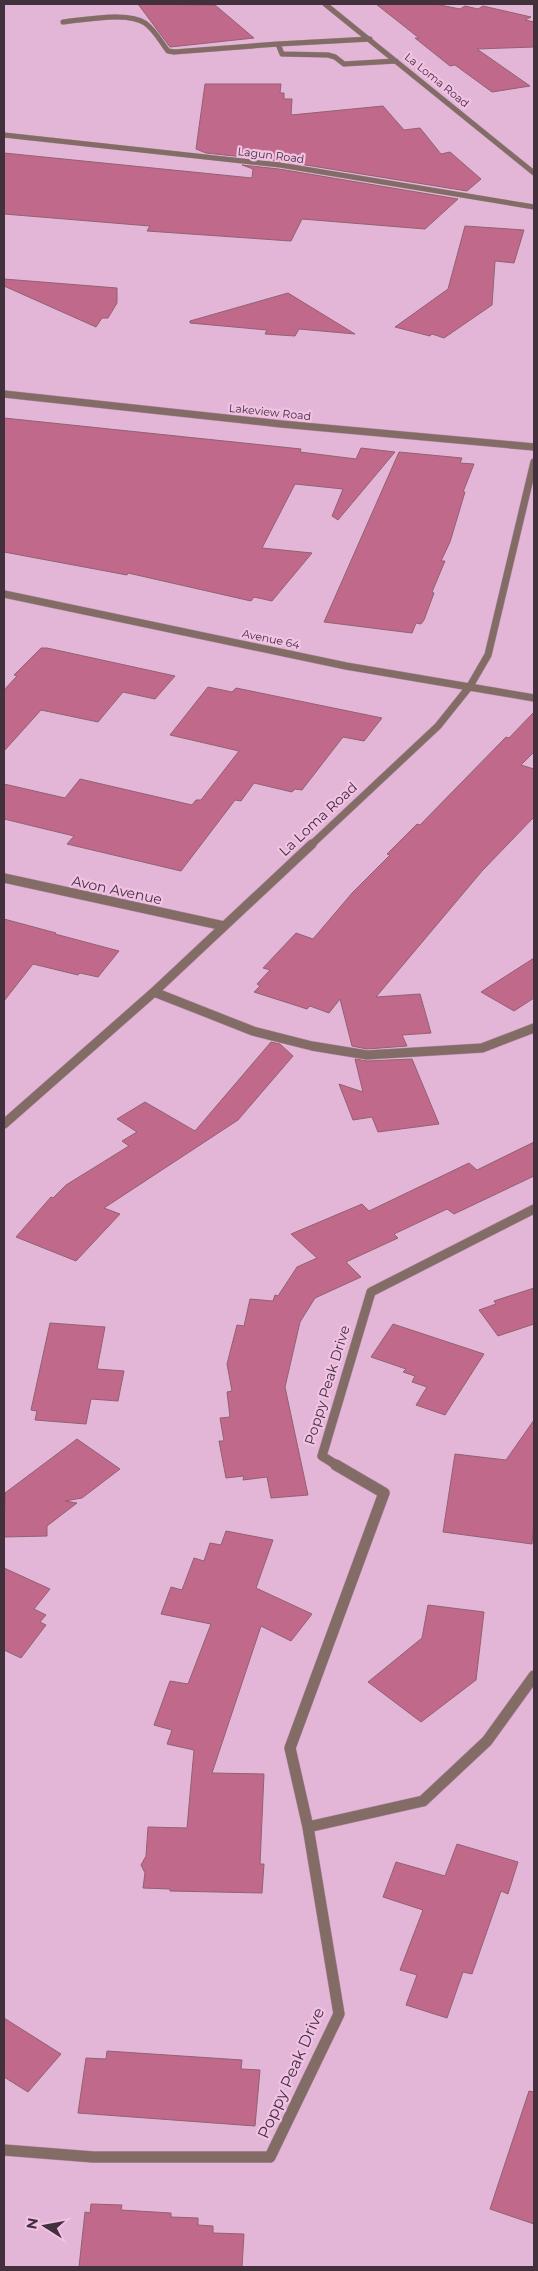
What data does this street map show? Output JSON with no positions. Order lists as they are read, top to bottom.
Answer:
{
  "streets": {
    "street": [
      "La Loma Road",
      "Lagun Road",
      "Lakeview Road",
      "Avenue 64",
      "Avon Avenue",
      "Poppy Peak Drive"
    ]
  },
  "crossings": [
    ["La Loma Road", "Avenue 64"],
    ["La Loma Road", "Avon Avenue"]
  ],
  "north": "left"
}
